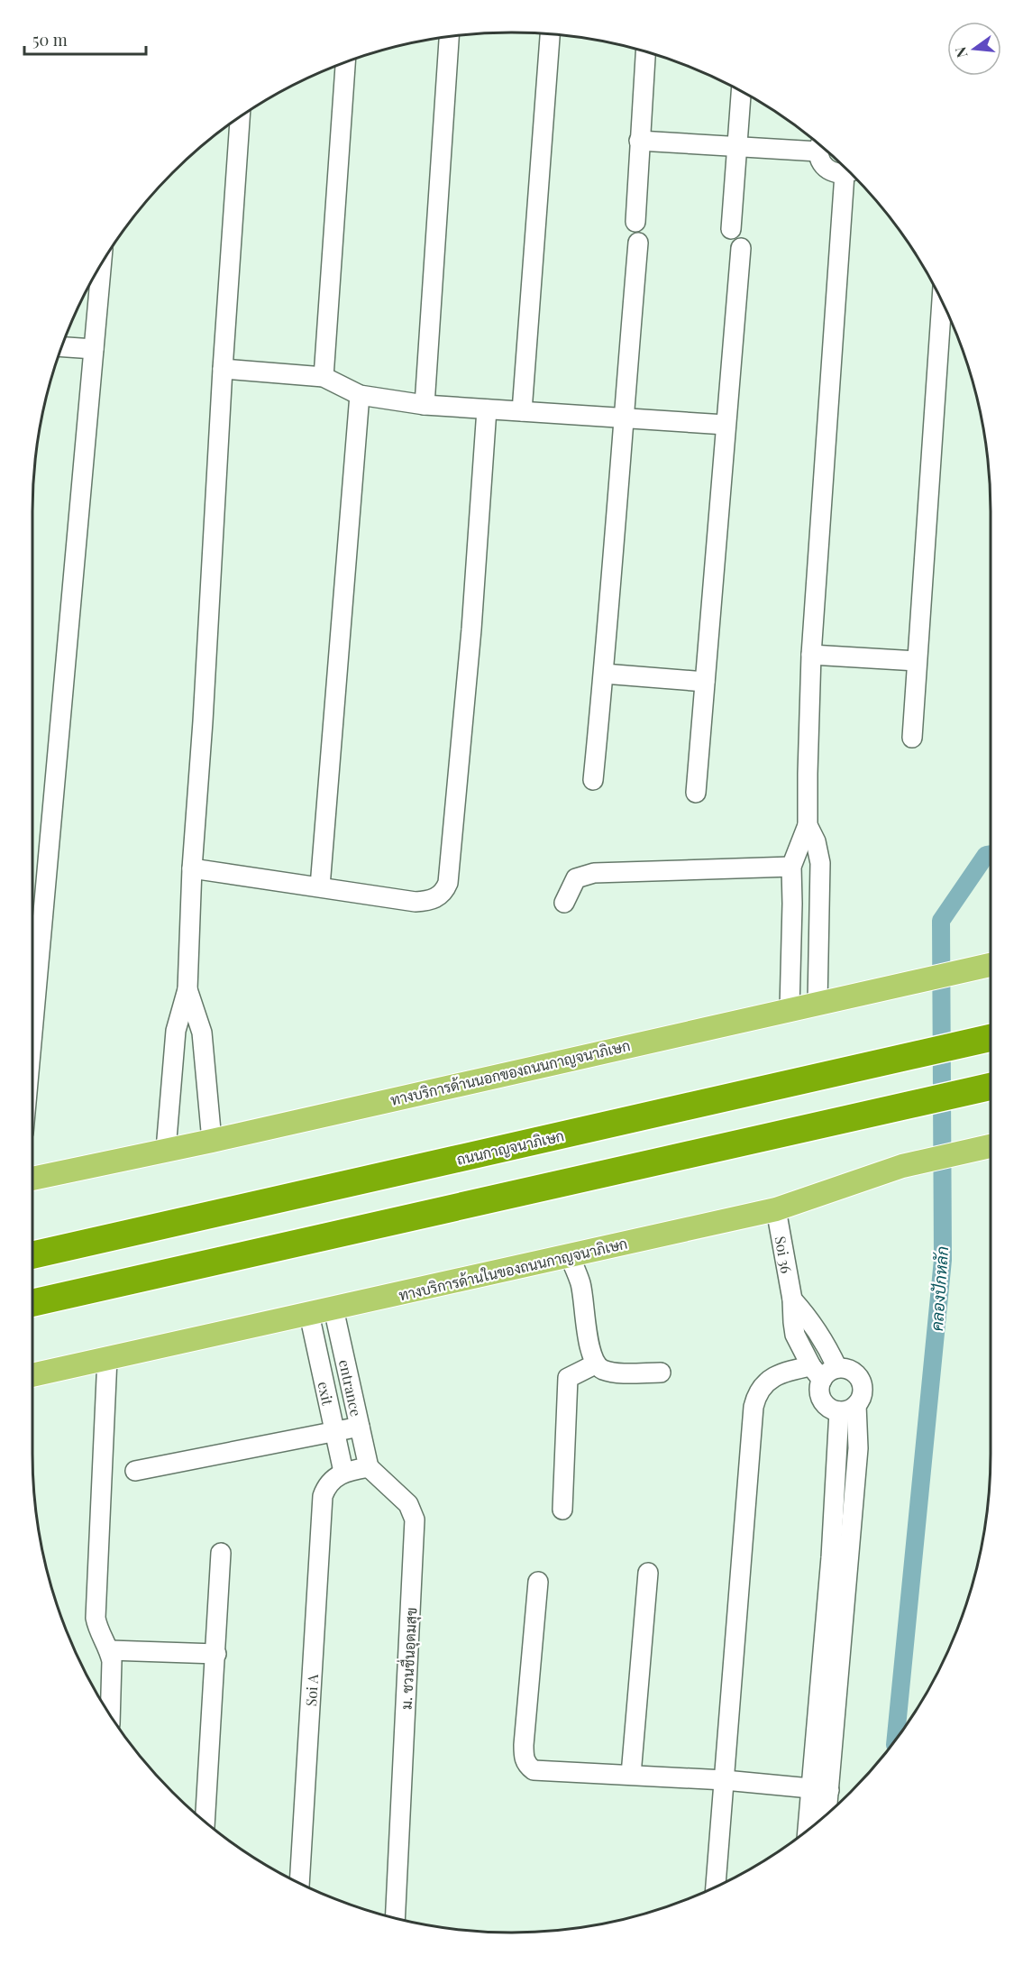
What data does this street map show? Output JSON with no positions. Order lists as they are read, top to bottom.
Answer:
{
  "streets": {
    "highway": ["ถนนกาญจนาภิเษก"],
    "main road": ["ทางบริการด้านนอกของถนนกาญจนาภิเษก", "ทางบริการด้านในของถนนกาญจนาภิเษก"],
    "street": [
      "Soi 36",
      "entrance",
      "exit",
      "ม. ชวนชื่นอุดมสุข",
      "Soi A"
    ]
  },
  "crossings": [
    ["Soi 36", "ทางบริการด้านในของถนนกาญจนาภิเษก"],
    ["ทางบริการด้านในของถนนกาญจนาภิเษก", "entrance"],
    ["ทางบริการด้านในของถนนกาญจนาภิเษก", "exit"],
    ["entrance", "ม. ชวนชื่นอุดมสุข"],
    ["exit", "Soi A"]
  ],
  "water": ["คลองปักหลัก"],
  "scale_bar": "50 m",
  "north": "left"
}
